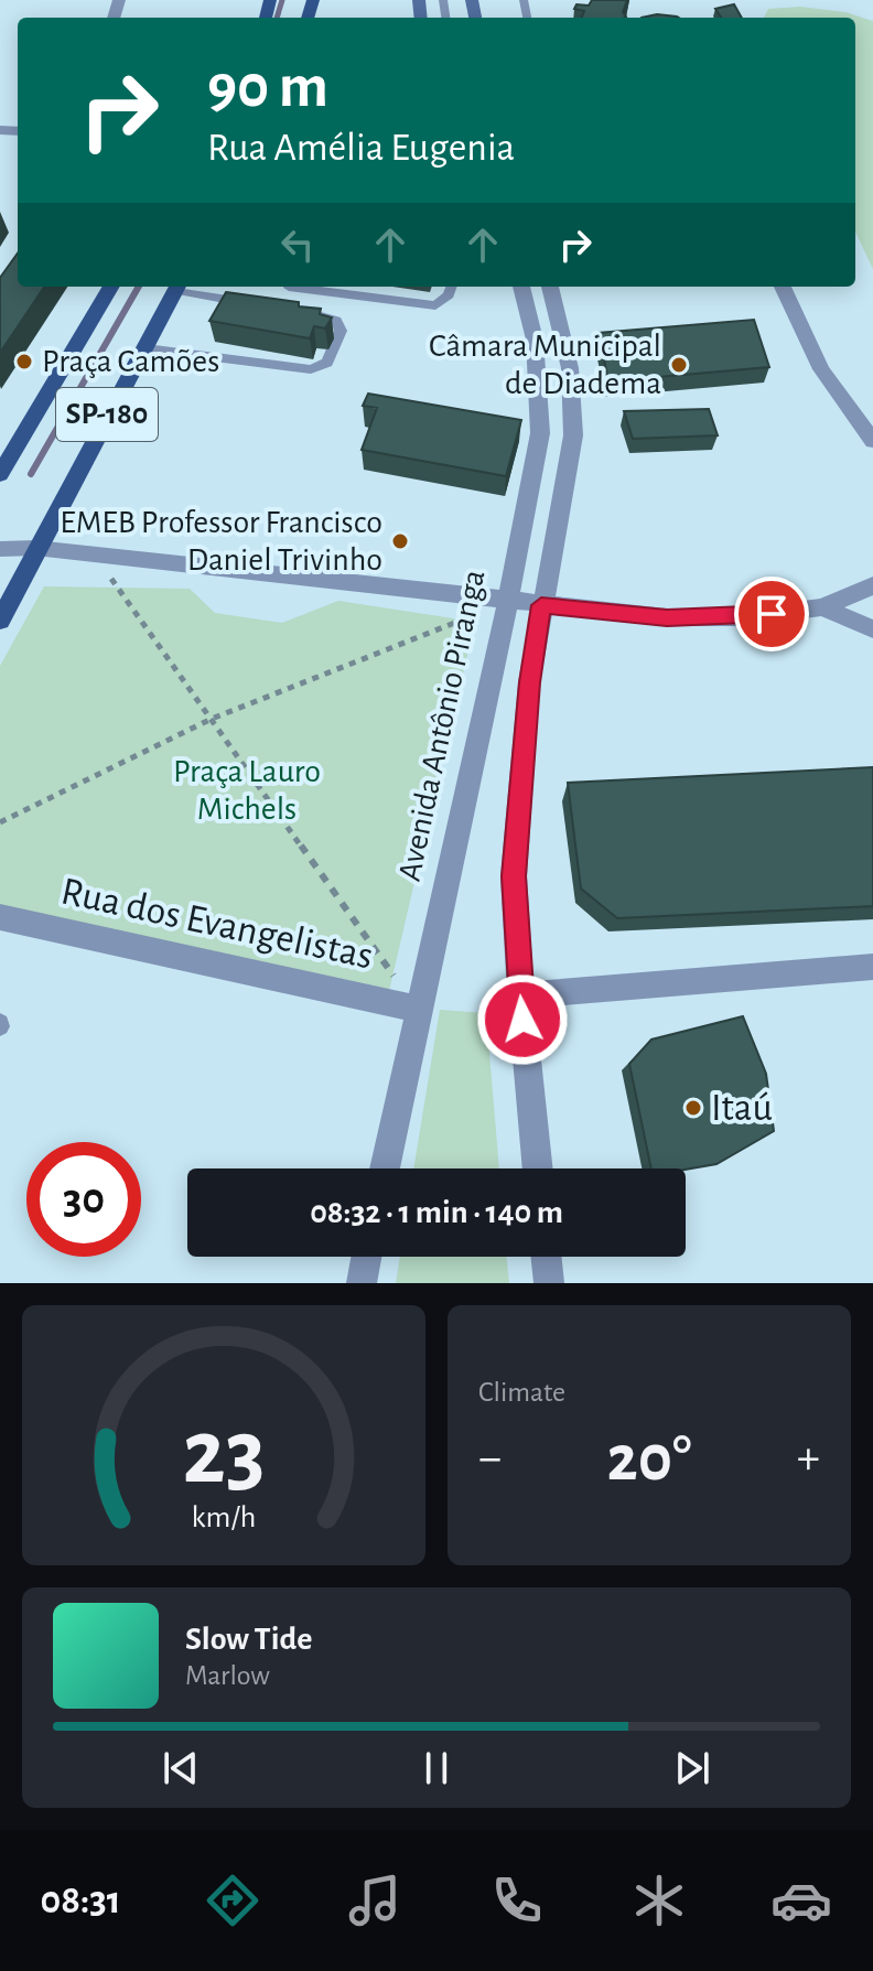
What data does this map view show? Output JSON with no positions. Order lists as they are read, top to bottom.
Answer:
{
  "streets": {
    "main road": ["SP-180"],
    "street": ["Avenida Antônio Piranga", "Rua dos Evangelistas"]
  },
  "crossings": [
    ["Avenida Antônio Piranga", "Rua dos Evangelistas"]
  ],
  "parks": ["Praça Lauro Michels"],
  "places": [
    "Praça Camões",
    "Câmara Municipal de Diadema",
    "EMEB Professor Francisco Daniel Trivinho",
    "Itaú"
  ],
  "page": {
    "turn": ["90 m", "Rua Amélia Eugenia"],
    "limit": "30",
    "trip": "08:32 · 1 min · 140 m",
    "tile": "Climate",
    "heat": ["−", "20°", "+"],
    "song": ["Slow Tide", "Marlow"],
    "tabs": "08:31",
    "gauge": ["23", "km/h"]
  }
}
